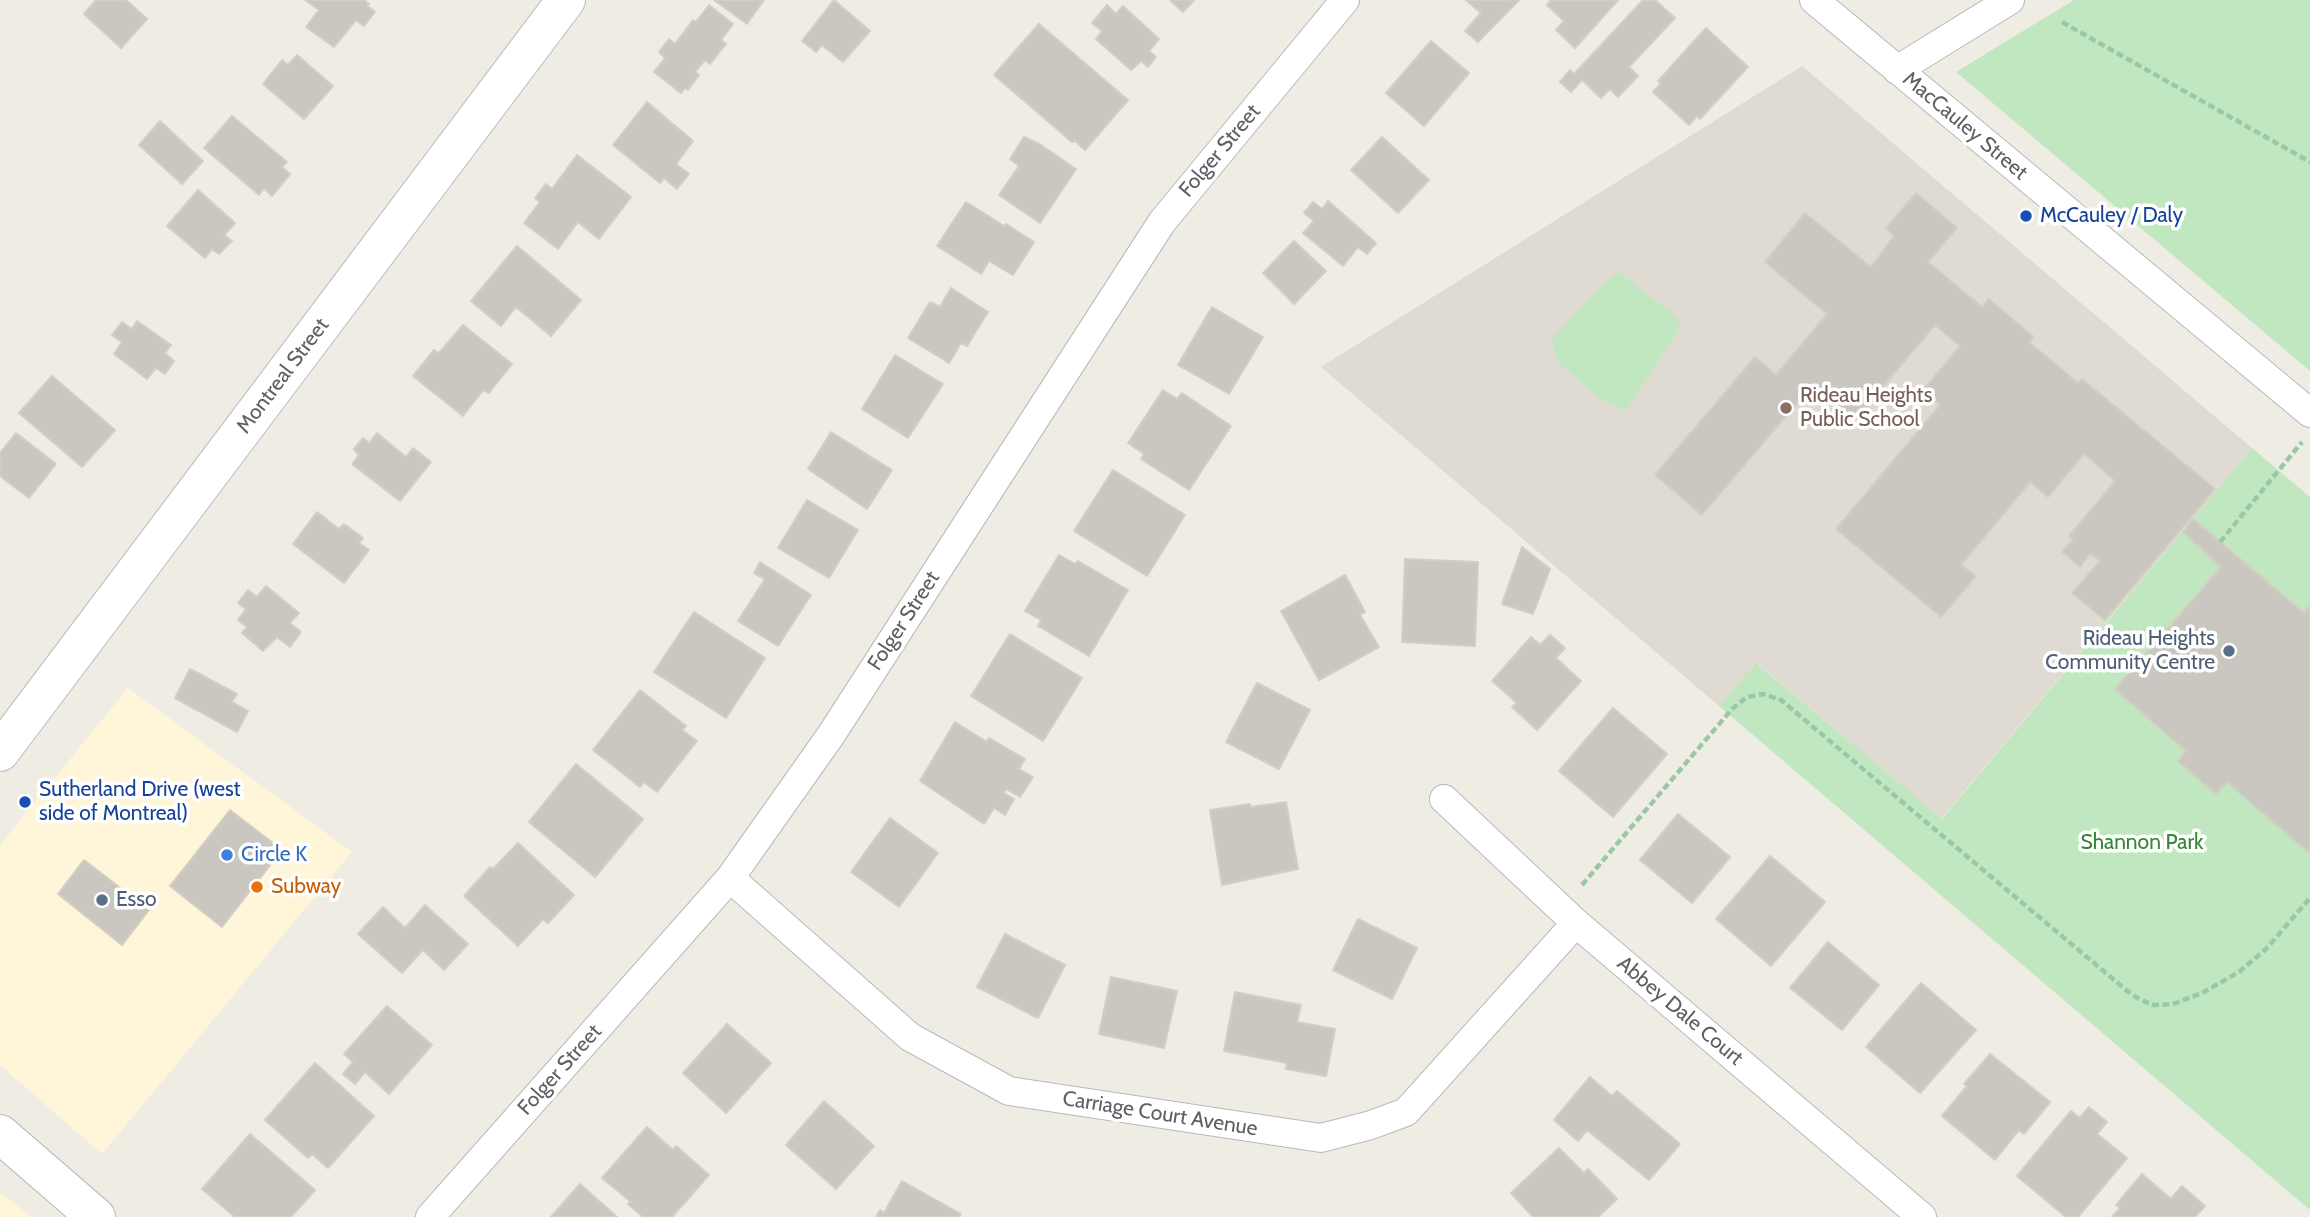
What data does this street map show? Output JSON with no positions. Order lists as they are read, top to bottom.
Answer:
{
  "streets": {
    "main road": ["Montreal Street"],
    "street": [
      "MacCauley Street",
      "Folger Street",
      "Abbey Dale Court",
      "Carriage Court Avenue"
    ]
  },
  "crossings": [
    ["Folger Street", "Carriage Court Avenue"],
    ["Abbey Dale Court", "Carriage Court Avenue"]
  ],
  "parks": ["Shannon Park"],
  "places": [
    "McCauley / Daly",
    "Rideau Heights Public School",
    "Rideau Heights Community Centre",
    "Sutherland Drive (west side of Montreal)",
    "Circle K",
    "Subway",
    "Esso"
  ]
}
